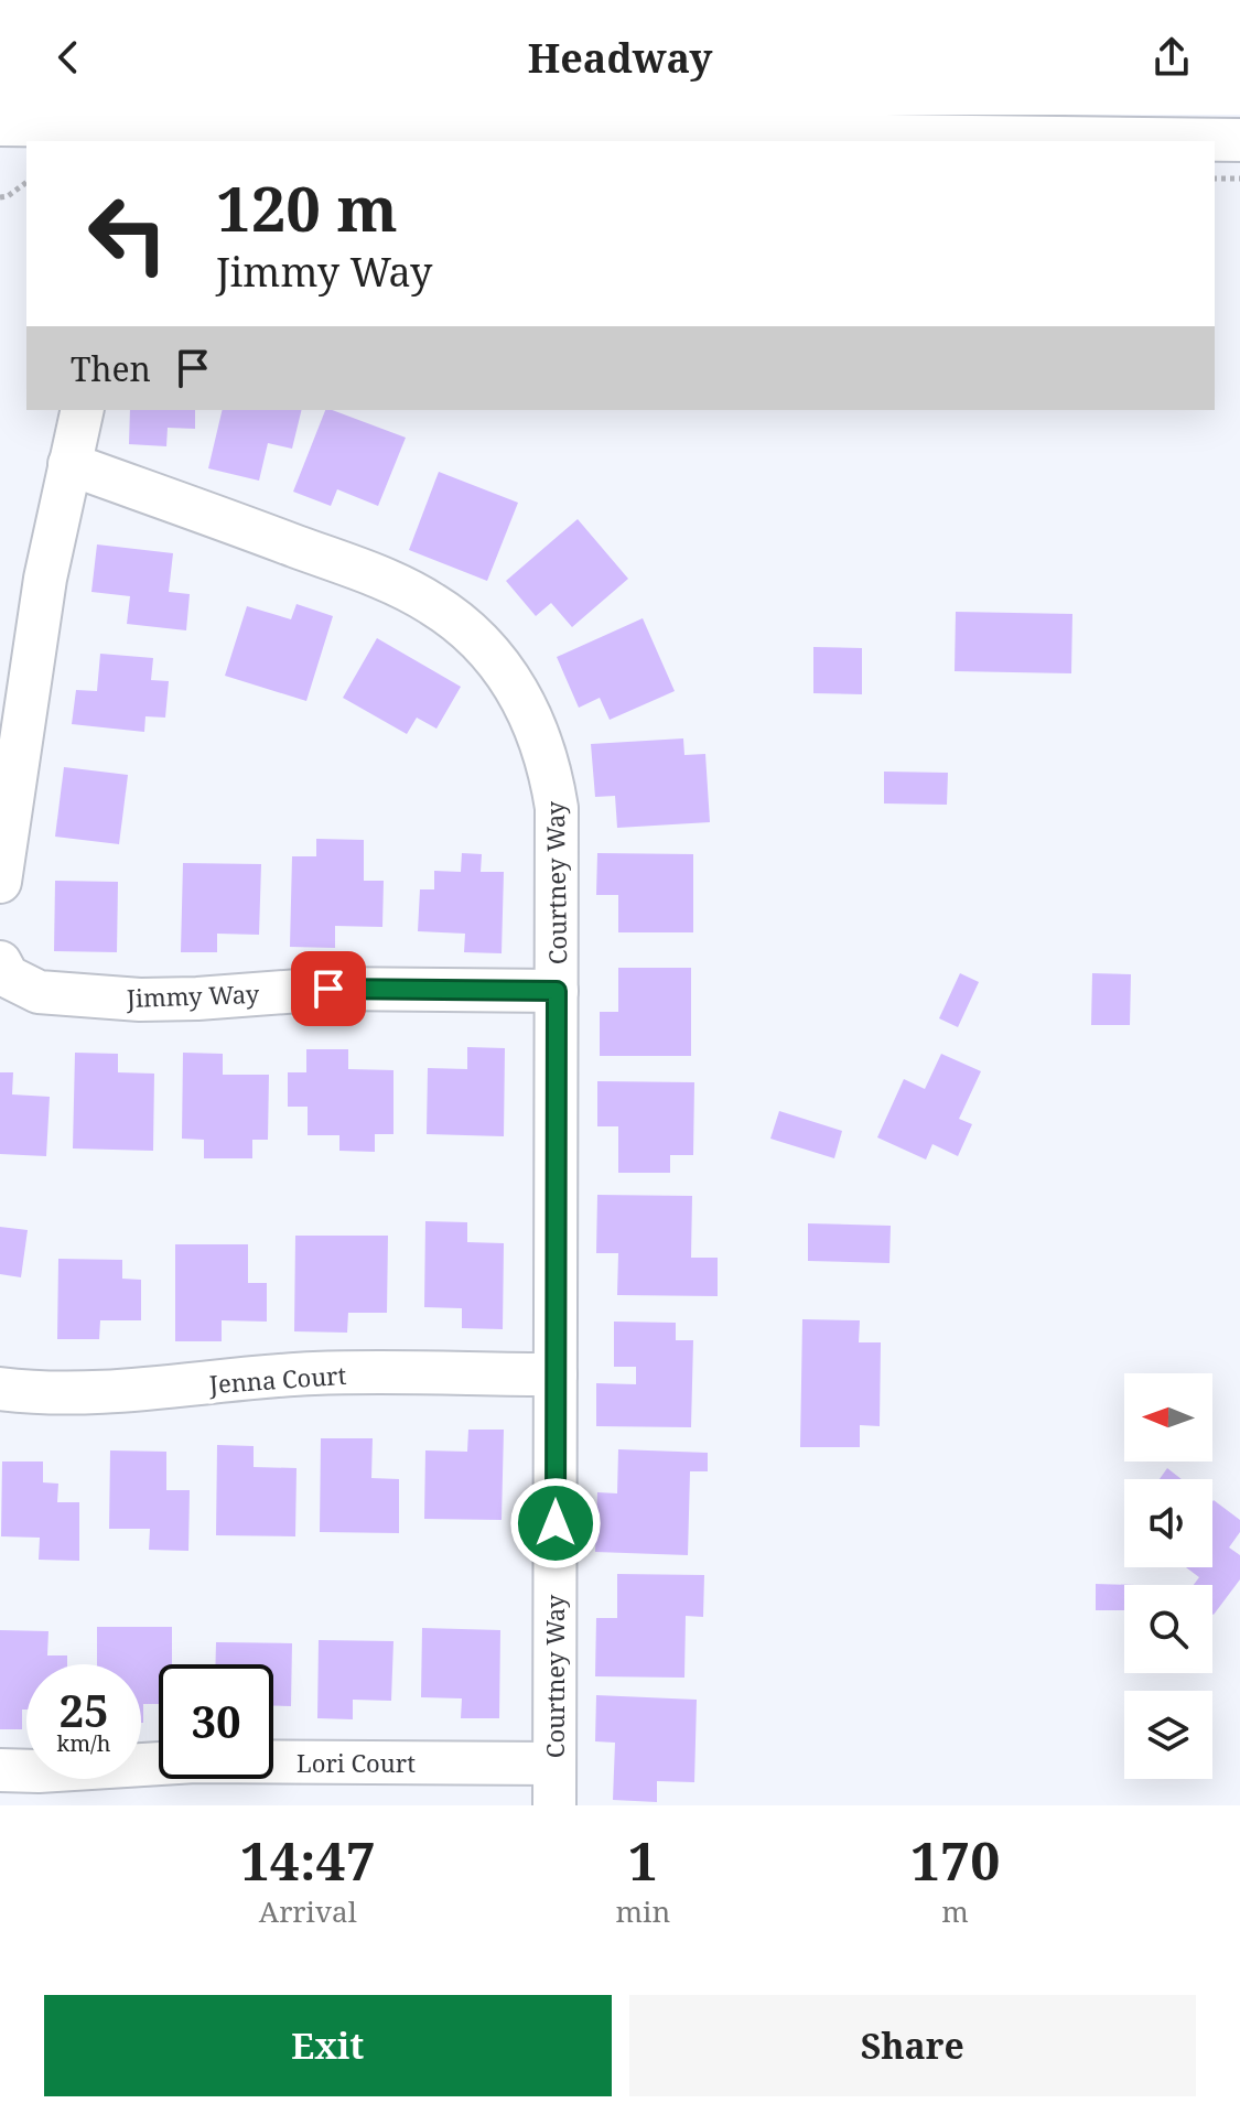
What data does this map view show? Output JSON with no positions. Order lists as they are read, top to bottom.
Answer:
{
  "streets": {
    "street": [
      "Courtney Way",
      "Jimmy Way",
      "Jenna Court",
      "Lori Court"
    ]
  },
  "crossings": [
    ["Courtney Way", "Jimmy Way"],
    ["Courtney Way", "Jenna Court"],
    ["Courtney Way", "Lori Court"]
  ],
  "north": "left",
  "page": {
    "header": "Headway",
    "turn": ["120 m", "Jimmy Way"],
    "then": "Then",
    "speed": "25 km/h",
    "limit": "30",
    "eta": [
      "14:47",
      "Arrival",
      "1",
      "min",
      "170",
      "m"
    ],
    "buttons": ["Exit", "Share"]
  }
}
